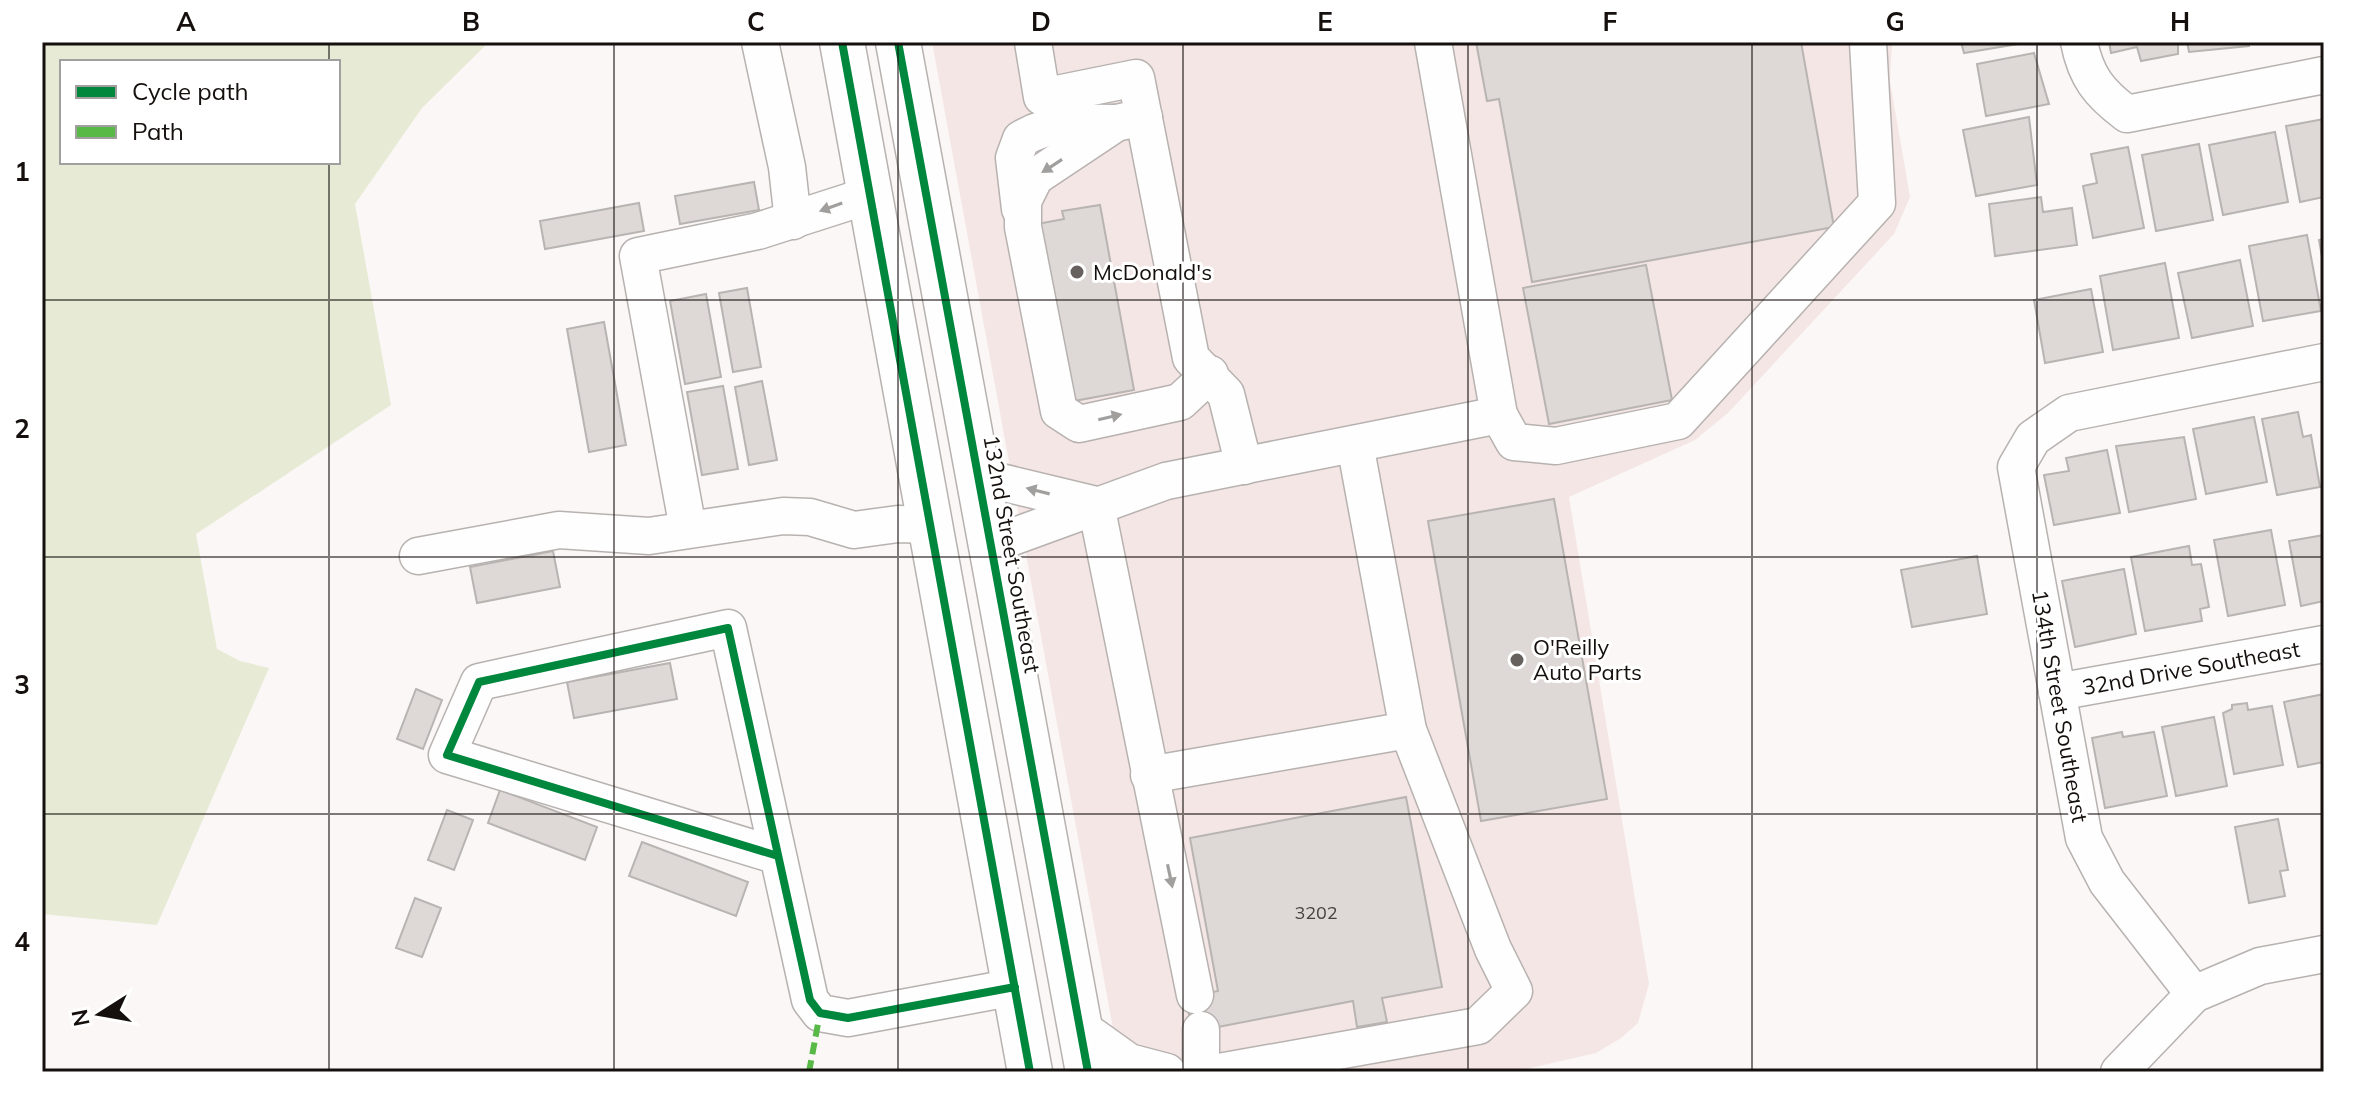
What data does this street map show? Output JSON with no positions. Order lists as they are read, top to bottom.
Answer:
{
  "streets": {
    "main road": ["132nd Street Southeast"],
    "street": ["32nd Drive Southeast", "134th Street Southeast"]
  },
  "crossings": [
    ["32nd Drive Southeast", "134th Street Southeast"]
  ],
  "places": ["McDonald's", "O'Reilly Auto Parts"],
  "house_numbers": ["3202"],
  "legend": ["Cycle path", "Path"],
  "north": "left",
  "grid": {
    "columns": [
      "A",
      "B",
      "C",
      "D",
      "E",
      "F",
      "G",
      "H"
    ],
    "rows": [
      "1",
      "2",
      "3",
      "4"
    ]
  }
}
